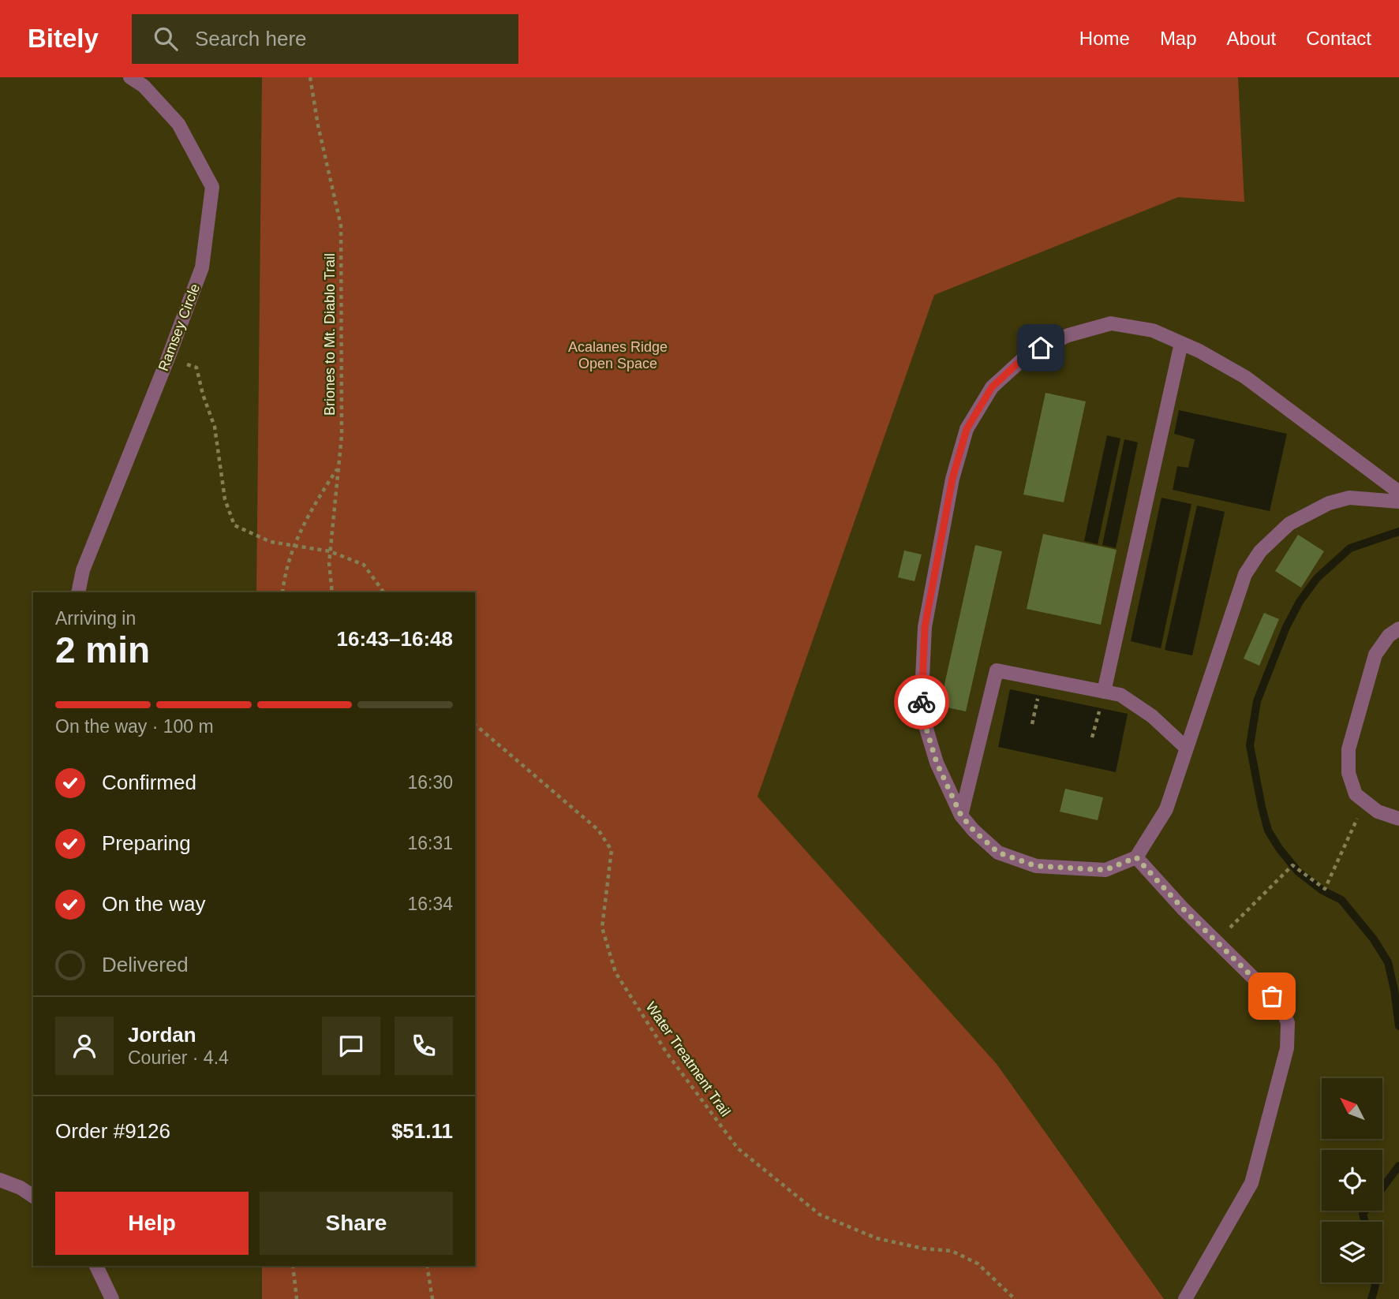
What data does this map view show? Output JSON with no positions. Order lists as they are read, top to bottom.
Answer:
{
  "streets": {
    "street": ["Ramsey Circle"],
    "path": ["Briones to Mt. Diablo Trail", "Water Treatment Trail"]
  },
  "parks": ["Acalanes Ridge Open Space"],
  "north": "top left",
  "page": {
    "header": "Bitely",
    "search": "Search here",
    "nav": [
      "Home",
      "Map",
      "About",
      "Contact"
    ],
    "heading": ["2 min", "Arriving in", "16:43–16:48"],
    "panel": [
      "Jordan",
      "Courier · 4.4",
      "Order #9126",
      "$51.11"
    ],
    "bar": "On the way · 100 m",
    "list": [
      ["Confirmed", "16:30"],
      ["Preparing", "16:31"],
      ["On the way", "16:34"],
      "Delivered"
    ],
    "buttons": ["Help", "Share"]
  }
}
